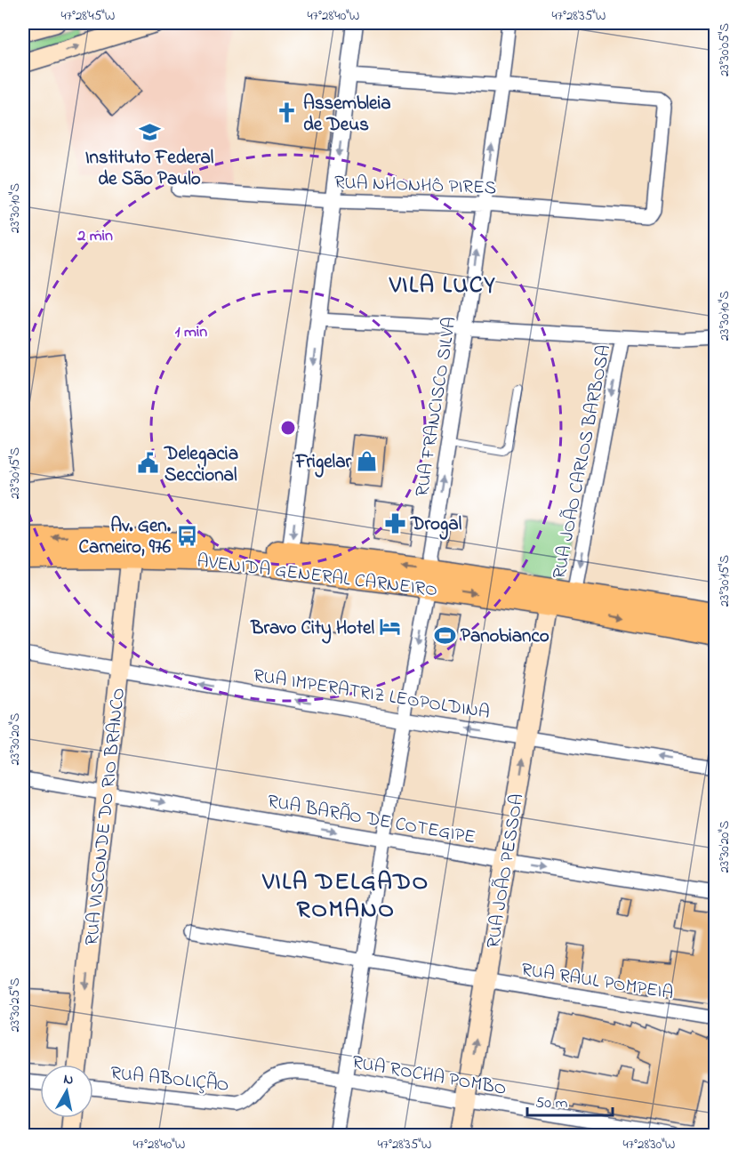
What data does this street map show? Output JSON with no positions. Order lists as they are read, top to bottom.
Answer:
{
  "streets": {
    "main road": ["AVENIDA GENERAL CARNEIRO", "RUA VISCONDE DO RIO BRANCO", "RUA JOÃO PESSOA"],
    "street": [
      "RUA NHONHÔ PIRES",
      "RUA FRANCISCO SILVA",
      "RUA JOÃO CARLOS BARBOSA",
      "RUA IMPERATRIZ LEOPOLDINA",
      "RUA BARÃO DE COTEGIPE",
      "RUA RAUL POMPEIA",
      "RUA ROCHA POMBO",
      "RUA ABOLIÇÃO"
    ]
  },
  "crossings": [
    ["RUA NHONHÔ PIRES", "RUA FRANCISCO SILVA"],
    ["RUA FRANCISCO SILVA", "AVENIDA GENERAL CARNEIRO"],
    ["RUA JOÃO CARLOS BARBOSA", "AVENIDA GENERAL CARNEIRO"],
    ["AVENIDA GENERAL CARNEIRO", "RUA VISCONDE DO RIO BRANCO"],
    ["AVENIDA GENERAL CARNEIRO", "RUA JOÃO PESSOA"],
    ["RUA IMPERATRIZ LEOPOLDINA", "RUA VISCONDE DO RIO BRANCO"],
    ["RUA IMPERATRIZ LEOPOLDINA", "RUA JOÃO PESSOA"],
    ["RUA VISCONDE DO RIO BRANCO", "RUA BARÃO DE COTEGIPE"],
    ["RUA BARÃO DE COTEGIPE", "RUA JOÃO PESSOA"],
    ["RUA JOÃO PESSOA", "RUA RAUL POMPEIA"],
    ["RUA JOÃO PESSOA", "RUA ROCHA POMBO"],
    ["RUA ROCHA POMBO", "RUA ABOLIÇÃO"]
  ],
  "one_way": [
    "RUA FRANCISCO SILVA",
    "RUA JOÃO CARLOS BARBOSA",
    "RUA IMPERATRIZ LEOPOLDINA",
    "RUA VISCONDE DO RIO BRANCO",
    "RUA BARÃO DE COTEGIPE",
    "RUA JOÃO PESSOA"
  ],
  "districts": ["VILA LUCY", "VILA DELGADO ROMANO"],
  "places": {
    "church": ["Assembleia de Deus"],
    "school or university": ["Instituto Federal de São Paulo"],
    "shop": ["Frigelar"],
    "public building": ["Delegacia Seccional"],
    "pharmacy": ["Drogal"],
    "bus stop": ["Av. Gen. Carneiro, 976"],
    "hotel": ["Bravo City Hotel"],
    "sports": ["Panobianco"]
  },
  "scale_bar": "50 m",
  "north": "top",
  "coordinates": [
    "47°28'45\"W",
    "47°28'40\"W",
    "47°28'35\"W",
    "23°30'05\"S",
    "23°30'10\"S",
    "23°30'15\"S",
    "23°30'20\"S",
    "23°30'25\"S",
    "47°28'30\"W"
  ],
  "rings": ["2 min", "1 min"]
}
